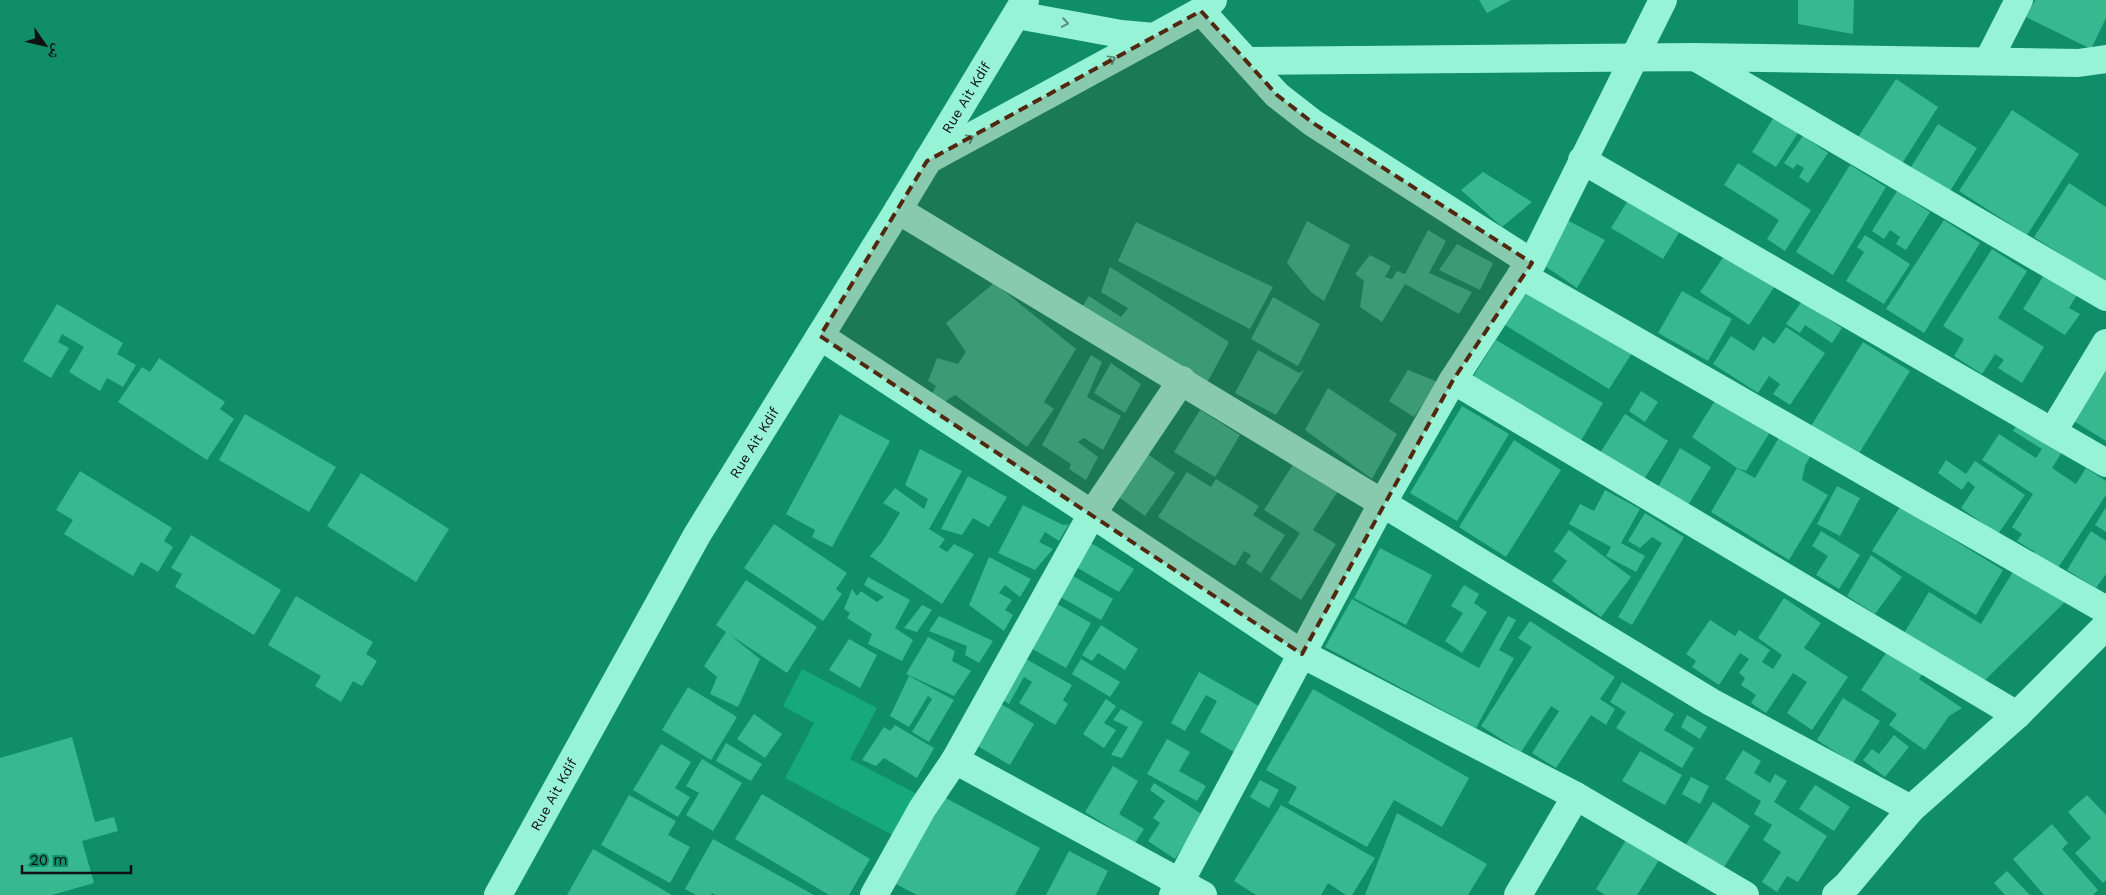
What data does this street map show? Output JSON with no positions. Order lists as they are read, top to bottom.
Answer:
{
  "streets": {
    "street": ["Rue Ait Kdif"]
  },
  "scale_bar": "20 m",
  "north": "bottom right"
}
